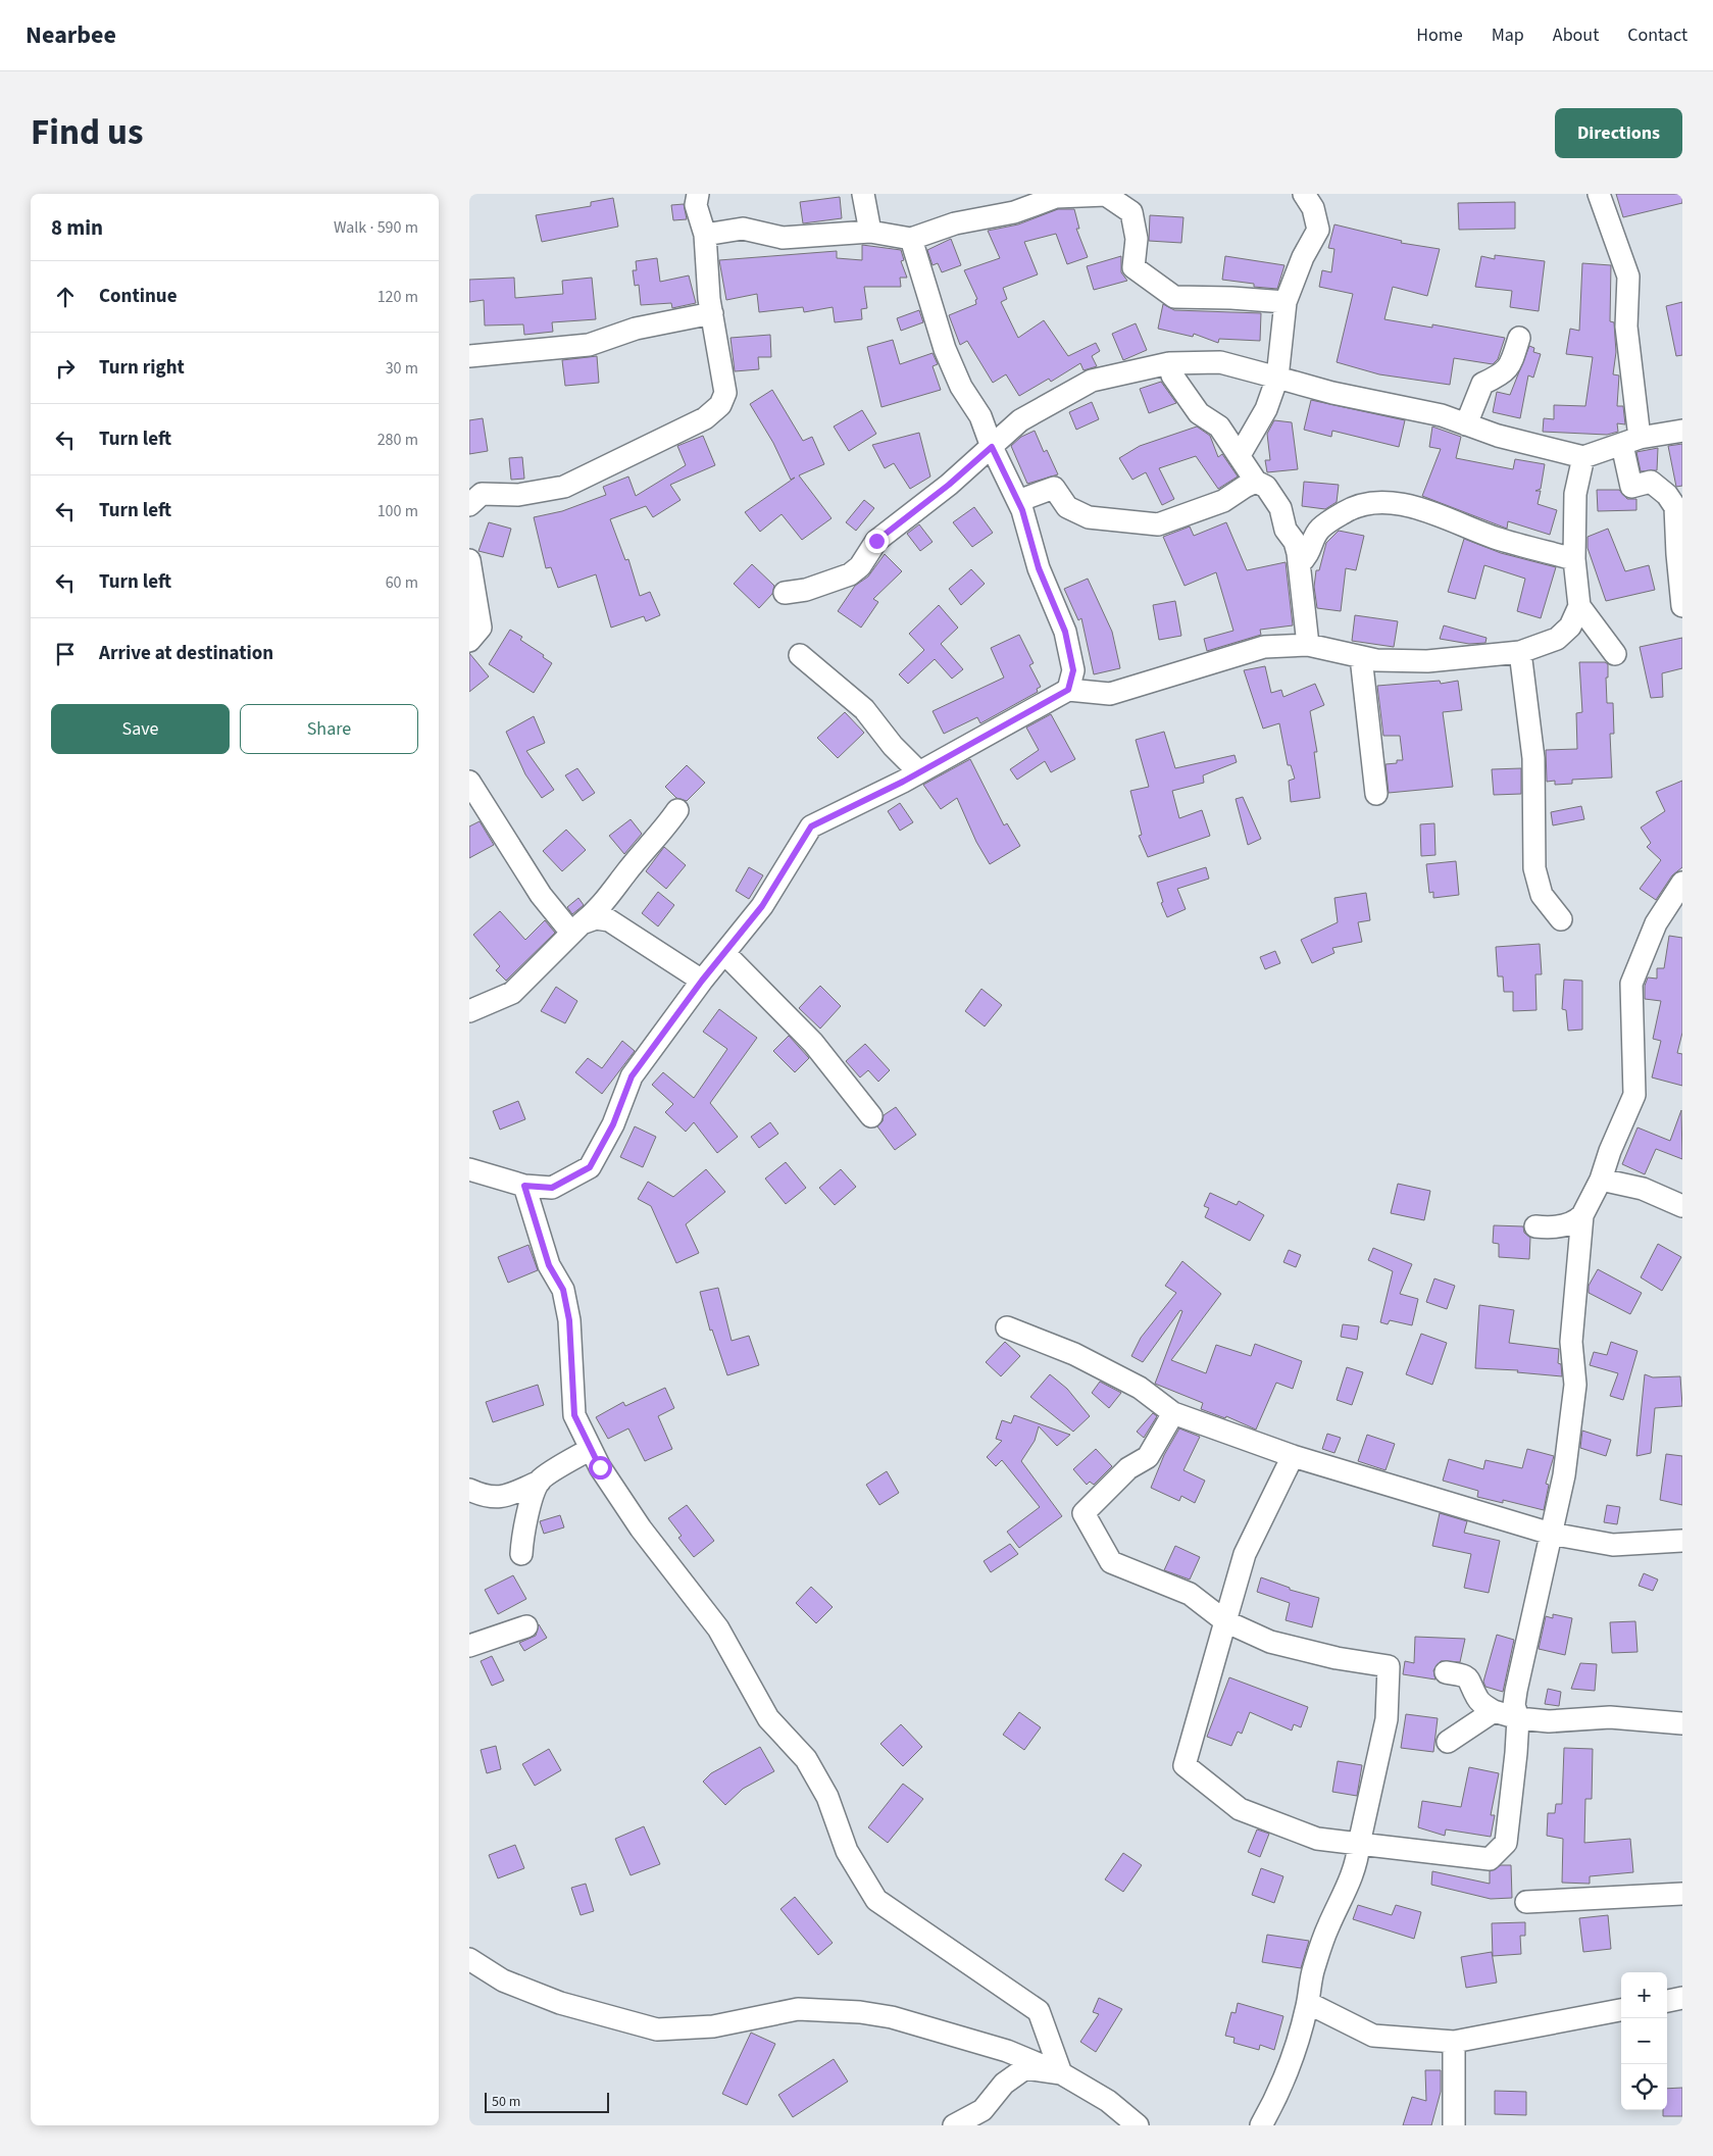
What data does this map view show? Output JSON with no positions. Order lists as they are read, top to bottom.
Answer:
{
  "scale_bar": "50 m",
  "page": {
    "header": "Nearbee",
    "nav": [
      "Home",
      "Map",
      "About",
      "Contact"
    ],
    "title": "Find us",
    "buttons": [
      "Directions",
      ["Save", "Share"]
    ],
    "heading": ["8 min", "Walk · 590 m"],
    "list": [
      ["Continue", "120 m"],
      ["Turn right", "30 m"],
      ["Turn left", "280 m"],
      ["Turn left", "100 m"],
      ["Turn left", "60 m"],
      "Arrive at destination"
    ],
    "map_buttons": ["+", "−"],
    "scale": "50 m"
  }
}
